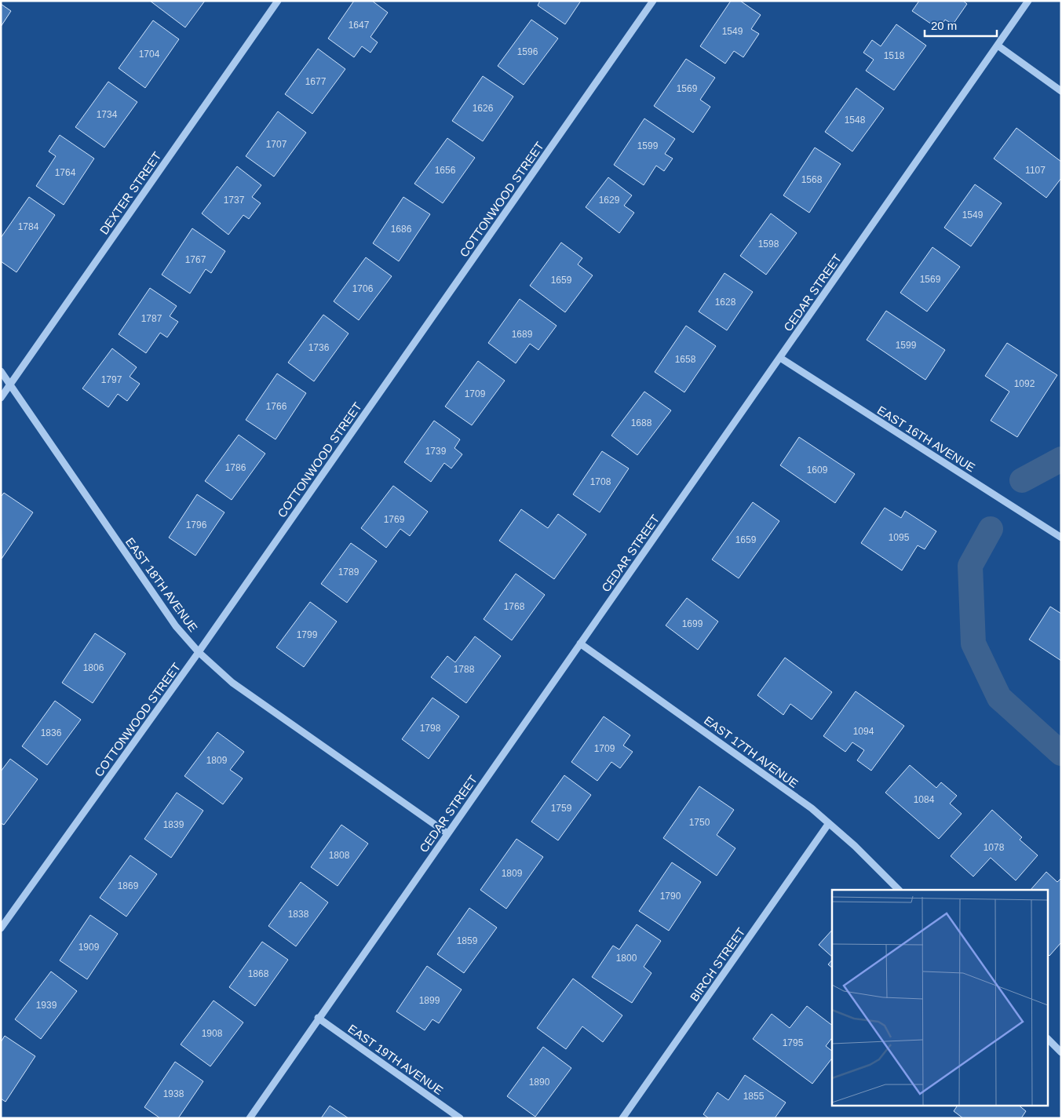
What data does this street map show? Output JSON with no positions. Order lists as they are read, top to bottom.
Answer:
{
  "streets": {
    "street": [
      "DEXTER STREET",
      "COTTONWOOD STREET",
      "CEDAR STREET",
      "EAST 16TH AVENUE",
      "EAST 18TH AVENUE",
      "EAST 17TH AVENUE",
      "BIRCH STREET",
      "EAST 19TH AVENUE"
    ]
  },
  "crossings": [
    ["DEXTER STREET", "EAST 18TH AVENUE"],
    ["COTTONWOOD STREET", "EAST 18TH AVENUE"],
    ["CEDAR STREET", "EAST 16TH AVENUE"],
    ["CEDAR STREET", "EAST 18TH AVENUE"],
    ["CEDAR STREET", "EAST 17TH AVENUE"],
    ["CEDAR STREET", "EAST 19TH AVENUE"],
    ["EAST 17TH AVENUE", "BIRCH STREET"]
  ],
  "house_numbers": [
    "1647",
    "1549",
    "1596",
    "1704",
    "1518",
    "1677",
    "1569",
    "1626",
    "1734",
    "1548",
    "1707",
    "1599",
    "1656",
    "1107",
    "1764",
    "1568",
    "1737",
    "1629",
    "1549",
    "1784",
    "1686",
    "1598",
    "1767",
    "1569",
    "1659",
    "1706",
    "1628",
    "1787",
    "1689",
    "1599",
    "1736",
    "1658",
    "1797",
    "1092",
    "1709",
    "1766",
    "1688",
    "1739",
    "1786",
    "1609",
    "1708",
    "1769",
    "1796",
    "1095",
    "1659",
    "1789",
    "1768",
    "1699",
    "1799",
    "1806",
    "1788",
    "1798",
    "1094",
    "1836",
    "1709",
    "1809",
    "1084",
    "1759",
    "1750",
    "1839",
    "1078",
    "1808",
    "1809",
    "1869",
    "1790",
    "1838",
    "1859",
    "1909",
    "1800",
    "1868",
    "1899",
    "1939",
    "1908",
    "1795",
    "1890",
    "1938",
    "1855"
  ],
  "scale_bar": "20 m"
}
